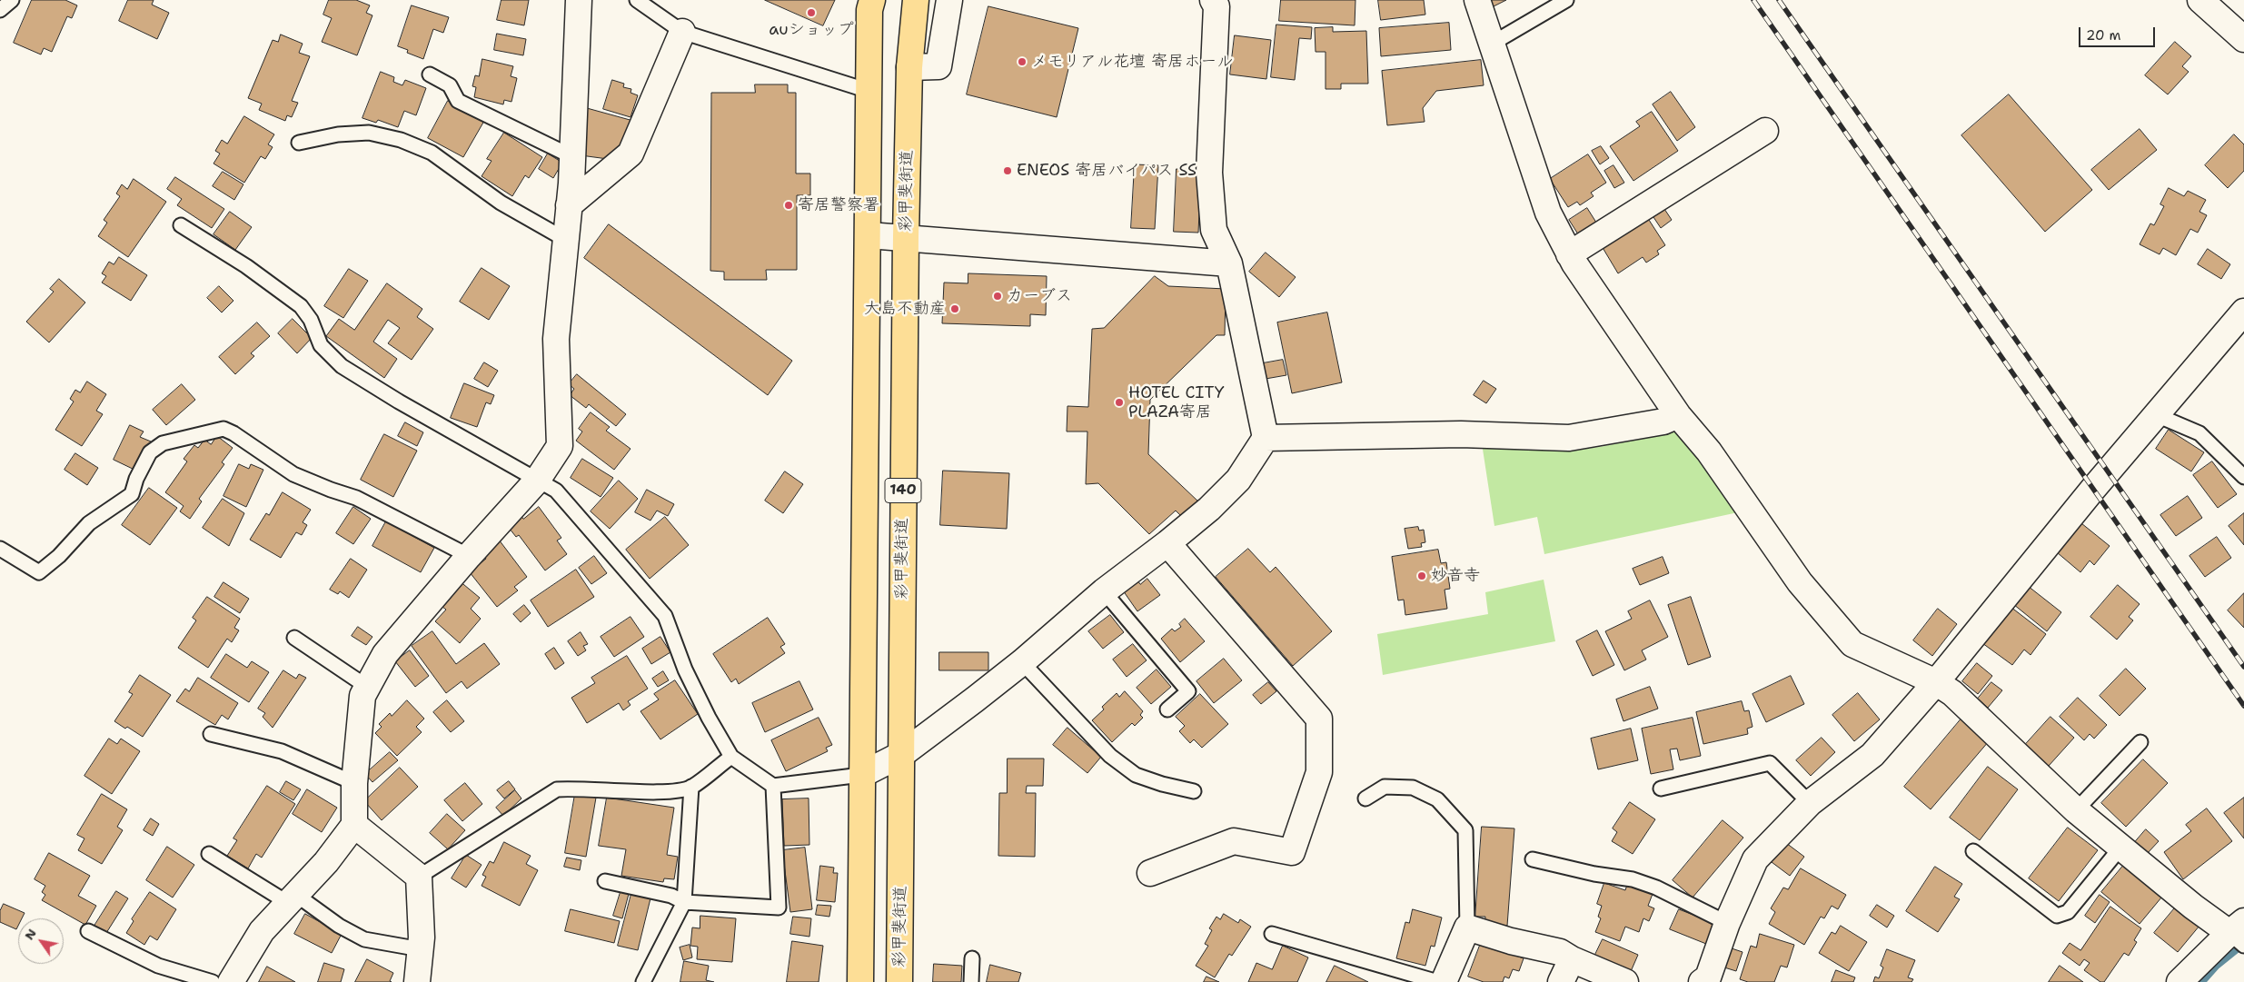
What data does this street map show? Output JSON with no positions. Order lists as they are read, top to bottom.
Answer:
{
  "streets": {
    "highway": ["彩甲斐街道", "140"]
  },
  "places": [
    "auショップ",
    "メモリアル花壇 寄居ホール",
    "ENEOS 寄居バイパス SS",
    "寄居警察署",
    "カーブス",
    "大島不動産",
    "HOTEL CITY PLAZA寄居",
    "妙音寺"
  ],
  "scale_bar": "20 m",
  "north": "top left"
}
